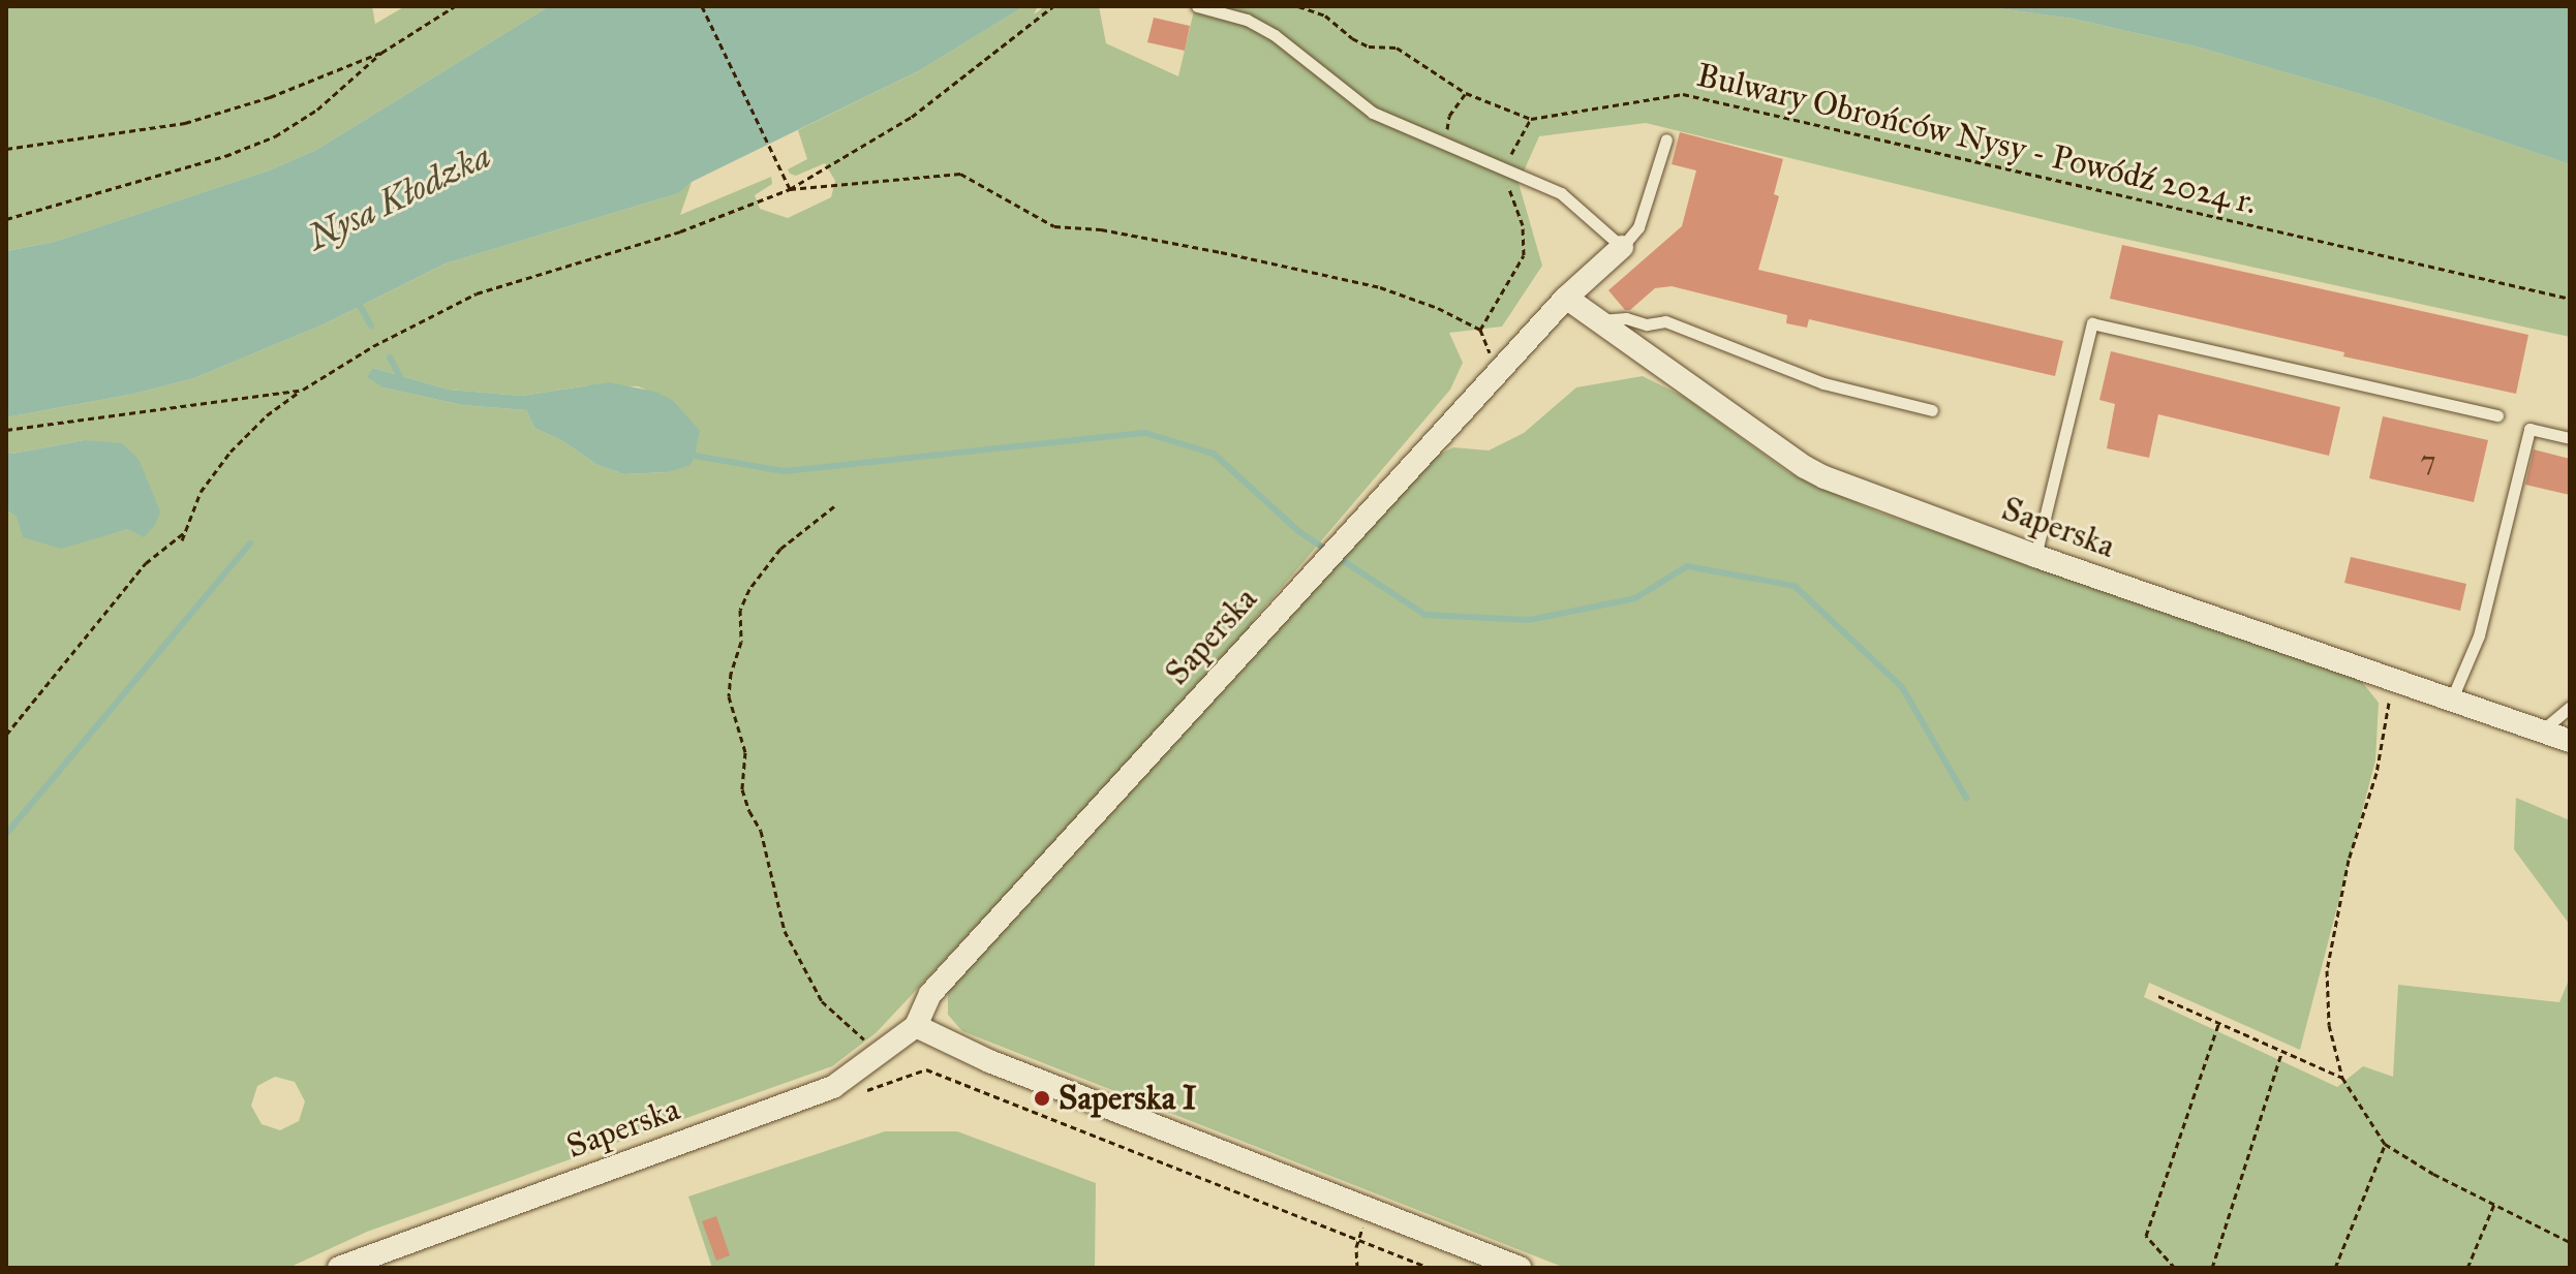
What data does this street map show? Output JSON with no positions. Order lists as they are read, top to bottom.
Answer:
{
  "streets": {
    "street": ["Saperska"],
    "path": ["Bulwary Obrońców Nysy - Powódź 2024 r."]
  },
  "water": ["Nysa Kłodzka"],
  "places": ["Saperska I"],
  "house_numbers": ["7"]
}
